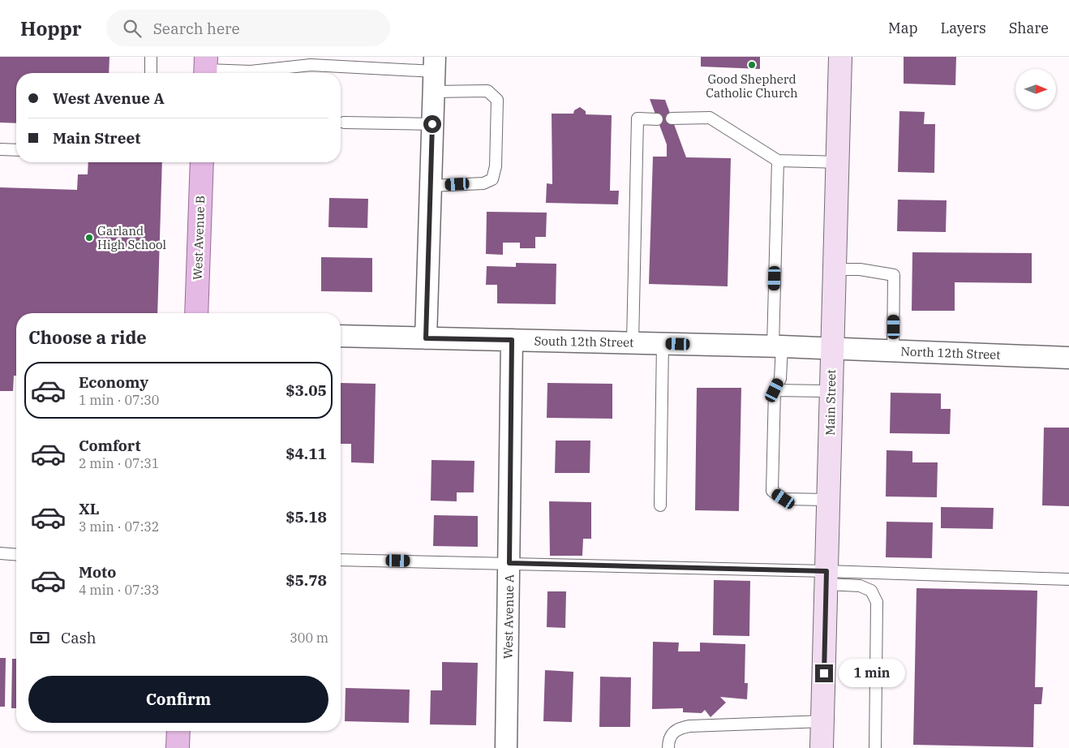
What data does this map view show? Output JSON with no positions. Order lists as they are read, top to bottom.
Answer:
{
  "streets": {
    "main road": ["West Avenue B", "Main Street"],
    "street": ["South 12th Street", "North 12th Street", "West Avenue A"]
  },
  "crossings": [
    ["South 12th Street", "North 12th Street"],
    ["South 12th Street", "Main Street"],
    ["South 12th Street", "West Avenue A"],
    ["North 12th Street", "Main Street"]
  ],
  "places": ["Good Shepherd Catholic Church", "Garland High School"],
  "north": "right",
  "page": {
    "header": "Hoppr",
    "search": "Search here",
    "nav": ["Map", "Layers", "Share"],
    "banner": ["West Avenue A", "Main Street"],
    "heading": "Choose a ride",
    "list": [
      {
        "name": "Economy",
        "note": "1 min · 07:30",
        "value": "$3.05"
      },
      {
        "name": "Comfort",
        "note": "2 min · 07:31",
        "value": "$4.11"
      },
      {
        "name": "XL",
        "note": "3 min · 07:32",
        "value": "$5.18"
      },
      {
        "name": "Moto",
        "note": "4 min · 07:33",
        "value": "$5.78"
      }
    ],
    "pay": ["Cash", "300 m"],
    "bubble": "1 min",
    "buttons": "Confirm"
  }
}
